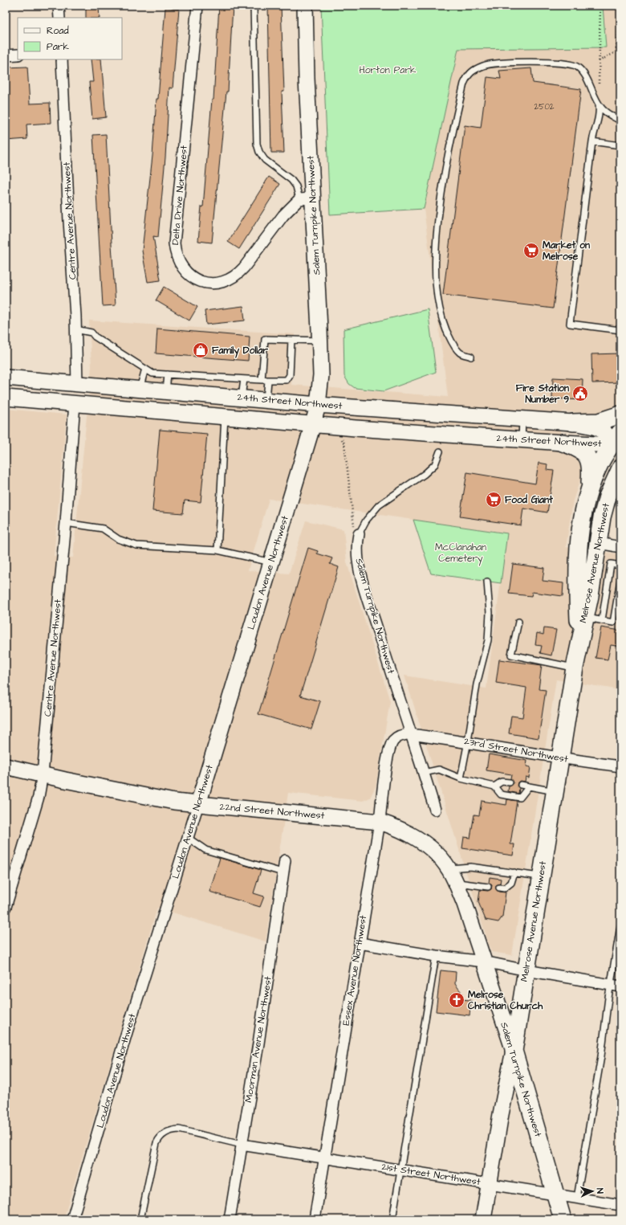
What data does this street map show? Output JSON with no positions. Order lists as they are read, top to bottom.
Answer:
{
  "streets": {
    "main road": ["Salem Turnpike Northwest", "Melrose Avenue Northwest"],
    "street": [
      "Delta Drive Northwest",
      "Centre Avenue Northwest",
      "24th Street Northwest",
      "Loudon Avenue Northwest",
      "23rd Street Northwest",
      "22nd Street Northwest",
      "Essex Avenue Northwest",
      "Moorman Avenue Northwest",
      "21st Street Northwest"
    ]
  },
  "crossings": [
    ["Delta Drive Northwest", "Salem Turnpike Northwest"],
    ["Salem Turnpike Northwest", "24th Street Northwest"],
    ["Salem Turnpike Northwest", "Melrose Avenue Northwest"],
    ["Salem Turnpike Northwest", "Loudon Avenue Northwest"],
    ["Salem Turnpike Northwest", "23rd Street Northwest"],
    ["Salem Turnpike Northwest", "22nd Street Northwest"],
    ["Salem Turnpike Northwest", "Essex Avenue Northwest"],
    ["Salem Turnpike Northwest", "21st Street Northwest"],
    ["Centre Avenue Northwest", "24th Street Northwest"],
    ["Centre Avenue Northwest", "22nd Street Northwest"],
    ["24th Street Northwest", "Melrose Avenue Northwest"],
    ["24th Street Northwest", "Loudon Avenue Northwest"],
    ["Melrose Avenue Northwest", "23rd Street Northwest"],
    ["Melrose Avenue Northwest", "21st Street Northwest"],
    ["Loudon Avenue Northwest", "22nd Street Northwest"],
    ["23rd Street Northwest", "Essex Avenue Northwest"],
    ["22nd Street Northwest", "Essex Avenue Northwest"],
    ["Essex Avenue Northwest", "21st Street Northwest"],
    ["Moorman Avenue Northwest", "21st Street Northwest"]
  ],
  "parks": ["Horton Park", "McClanahan Cemetery"],
  "places": {
    "supermarket": ["Market on Melrose", "Food Giant"],
    "shop": ["Family Dollar"],
    "public building": ["Fire Station Number 9"],
    "church": ["Melrose Christian Church"]
  },
  "house_numbers": ["2502"],
  "legend": ["Road", "Park"],
  "north": "right"
}
